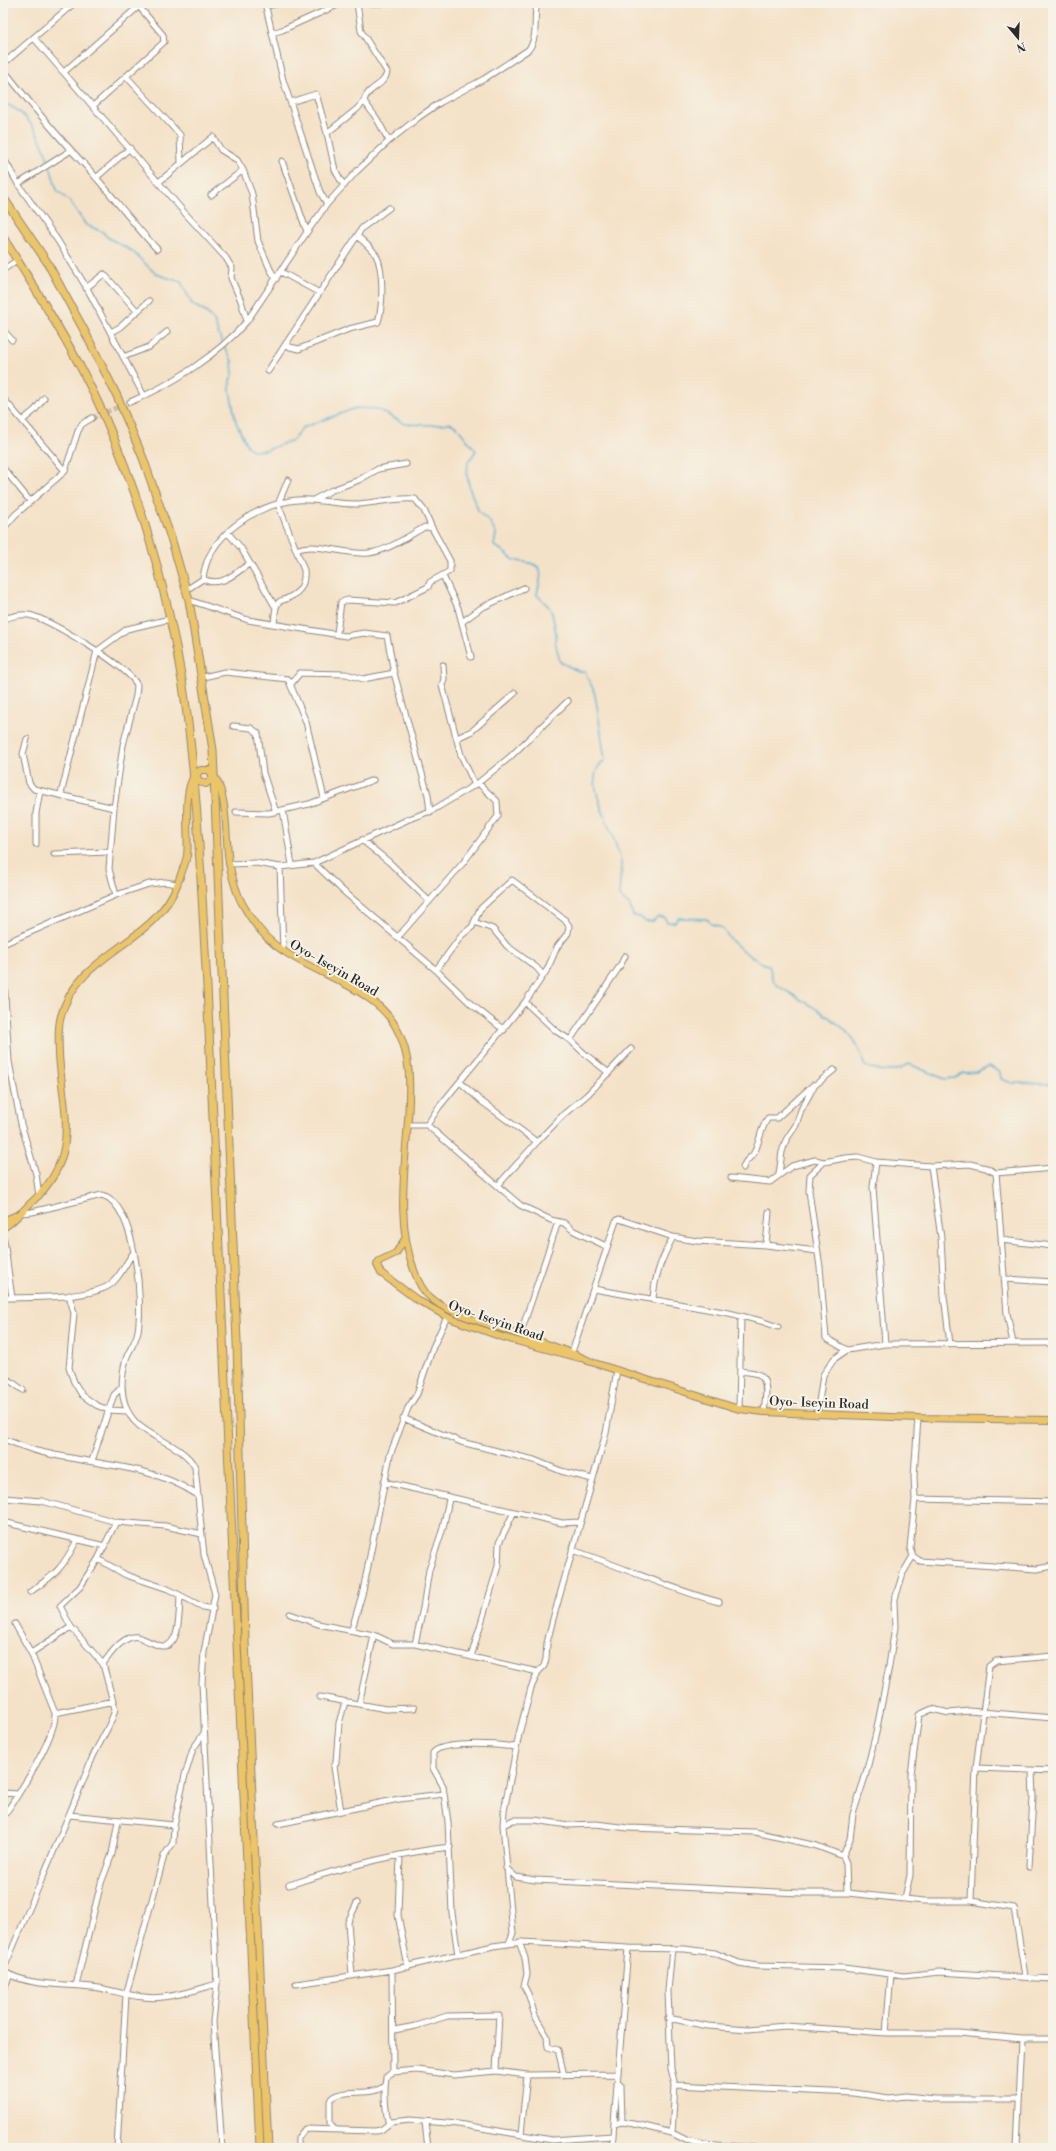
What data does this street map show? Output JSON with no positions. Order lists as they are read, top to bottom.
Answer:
{
  "streets": {
    "main road": ["Oyo- Iseyin Road"]
  },
  "north": "bottom"
}
